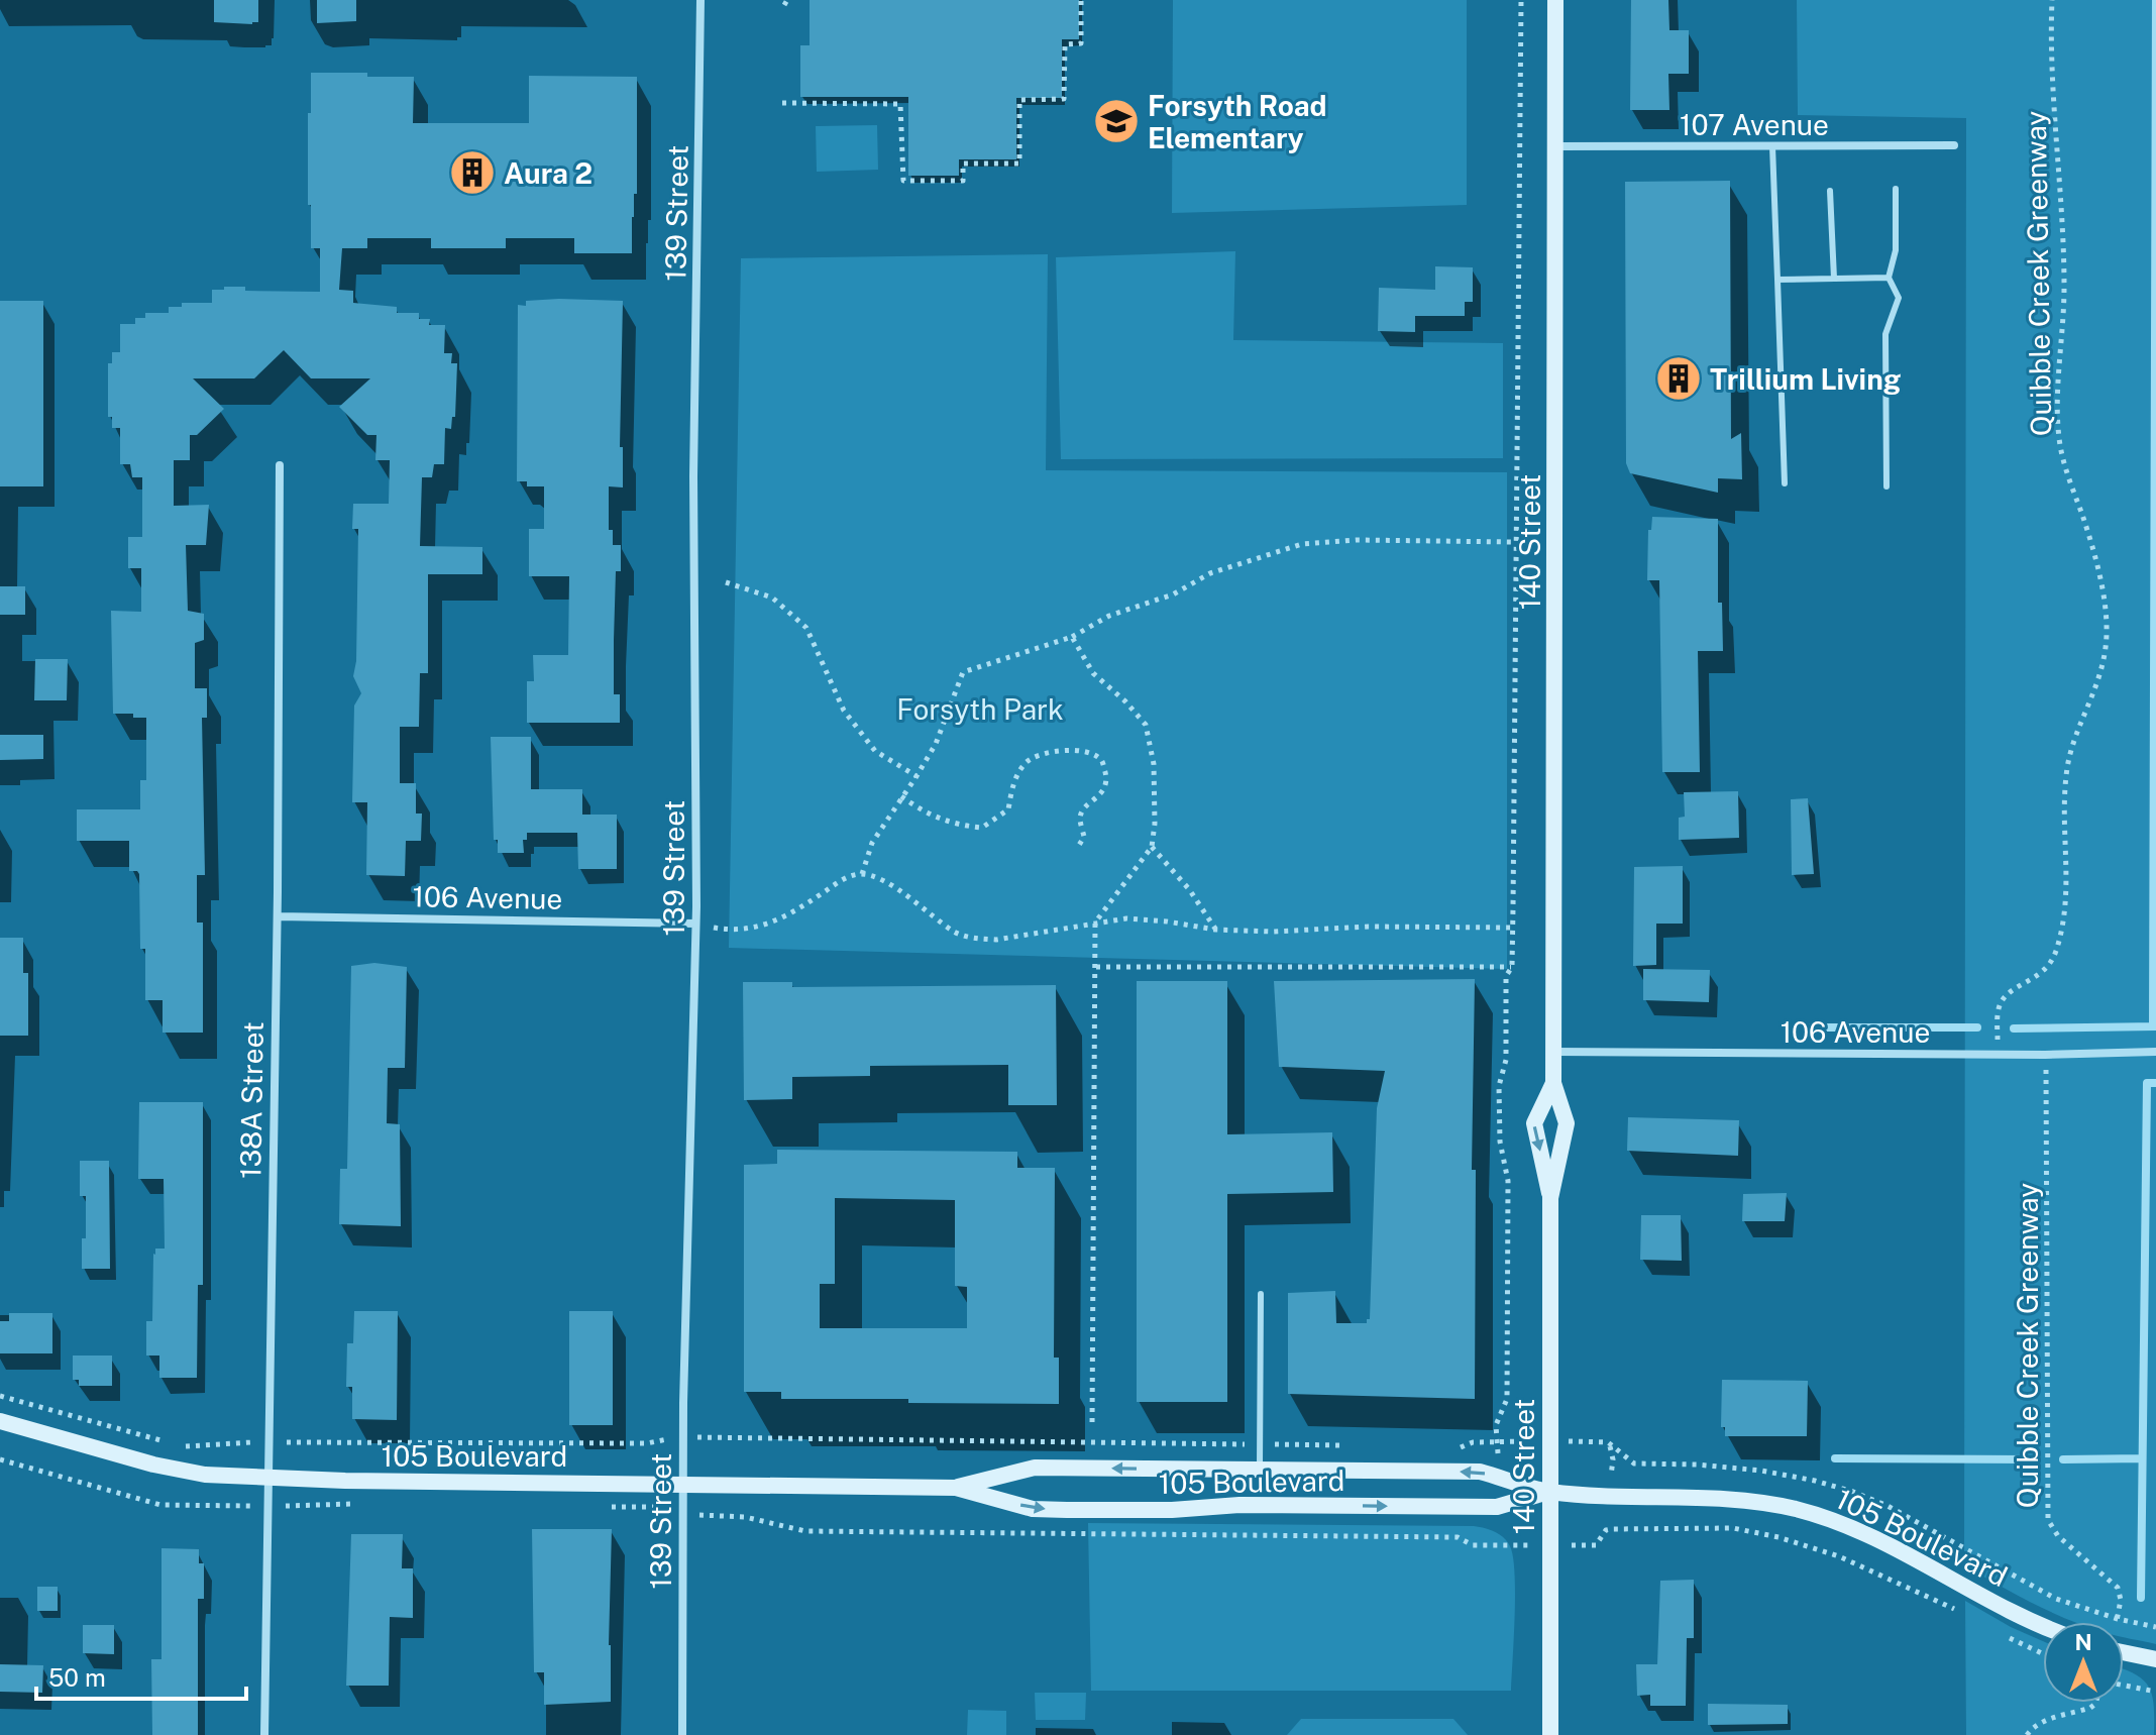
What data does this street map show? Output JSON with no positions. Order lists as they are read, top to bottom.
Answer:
{
  "streets": {
    "street": [
      "107 Avenue",
      "139 Street",
      "140 Street",
      "106 Avenue",
      "138A Street",
      "105 Boulevard"
    ],
    "path": ["Quibble Creek Greenway"]
  },
  "crossings": [
    ["107 Avenue", "140 Street"],
    ["139 Street", "106 Avenue"],
    ["139 Street", "105 Boulevard"],
    ["140 Street", "106 Avenue"],
    ["140 Street", "105 Boulevard"],
    ["106 Avenue", "138A Street"],
    ["138A Street", "105 Boulevard"]
  ],
  "parks": ["Forsyth Park"],
  "places": {
    "school or university": ["Forsyth Road Elementary"],
    "building": ["Aura 2", "Trillium Living"]
  },
  "scale_bar": "50 m",
  "north": "top"
}
